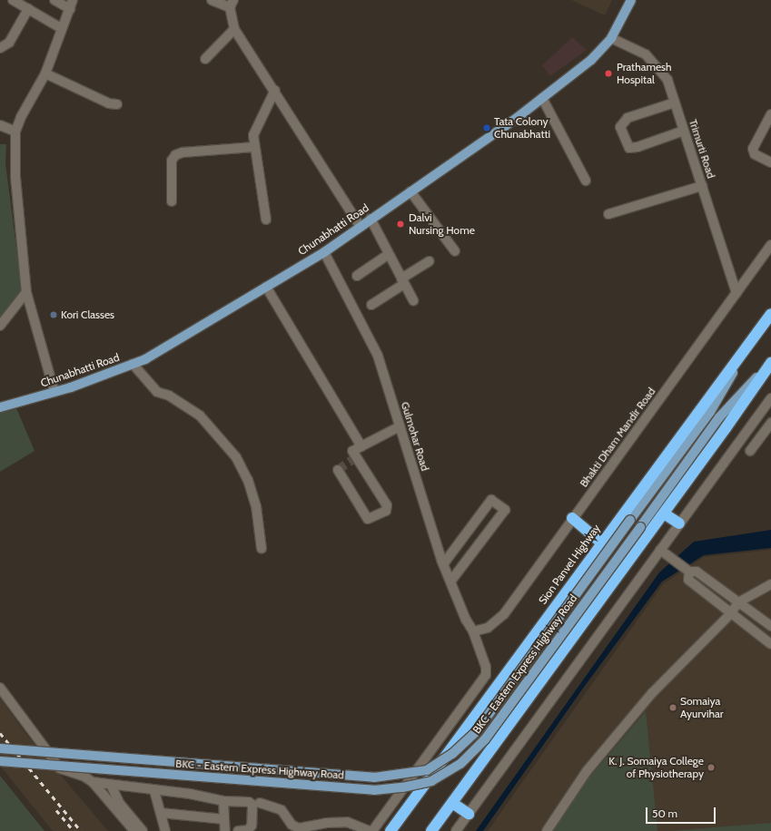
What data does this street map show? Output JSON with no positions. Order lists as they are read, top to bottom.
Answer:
{
  "streets": {
    "highway": ["Sion Panvel Highway"],
    "main road": ["Chunabhatti Road", "BKC - Eastern Express Highway Road"],
    "street": ["Trimurti Road", "Gulmohar Road", "Bhakti Dham Mandir Road"]
  },
  "crossings": [
    ["Trimurti Road", "Chunabhatti Road"],
    ["Trimurti Road", "Bhakti Dham Mandir Road"],
    ["Chunabhatti Road", "Gulmohar Road"],
    ["Gulmohar Road", "Bhakti Dham Mandir Road"],
    ["Sion Panvel Highway", "BKC - Eastern Express Highway Road"]
  ],
  "places": [
    "Prathamesh Hospital",
    "Tata Colony Chunabhatti",
    "Dalvi Nursing Home",
    "Kori Classes",
    "Somaiya Ayurvihar",
    "K. J. Somaiya College of Physiotherapy"
  ],
  "scale_bar": "50 m"
}
